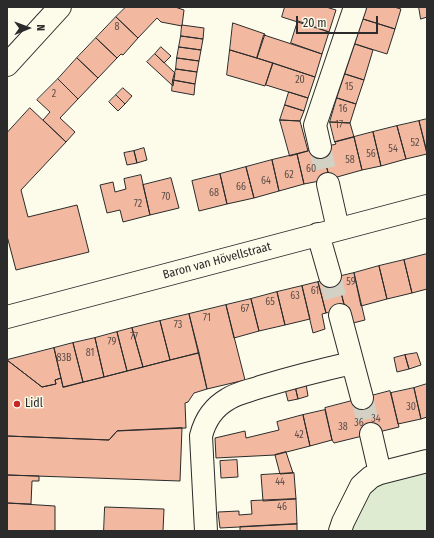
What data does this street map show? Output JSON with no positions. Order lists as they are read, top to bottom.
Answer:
{
  "streets": {
    "street": ["Baron van Hövellstraat"]
  },
  "places": ["Lidl"],
  "house_numbers": [
    "8",
    "20",
    "15",
    "2",
    "16",
    "17",
    "52",
    "54",
    "56",
    "58",
    "60",
    "62",
    "64",
    "66",
    "68",
    "70",
    "72",
    "59",
    "61",
    "63",
    "65",
    "67",
    "71",
    "73",
    "77",
    "79",
    "81",
    "83B",
    "30",
    "34",
    "36",
    "38",
    "42",
    "44",
    "46"
  ],
  "scale_bar": "20 m",
  "north": "right"
}
